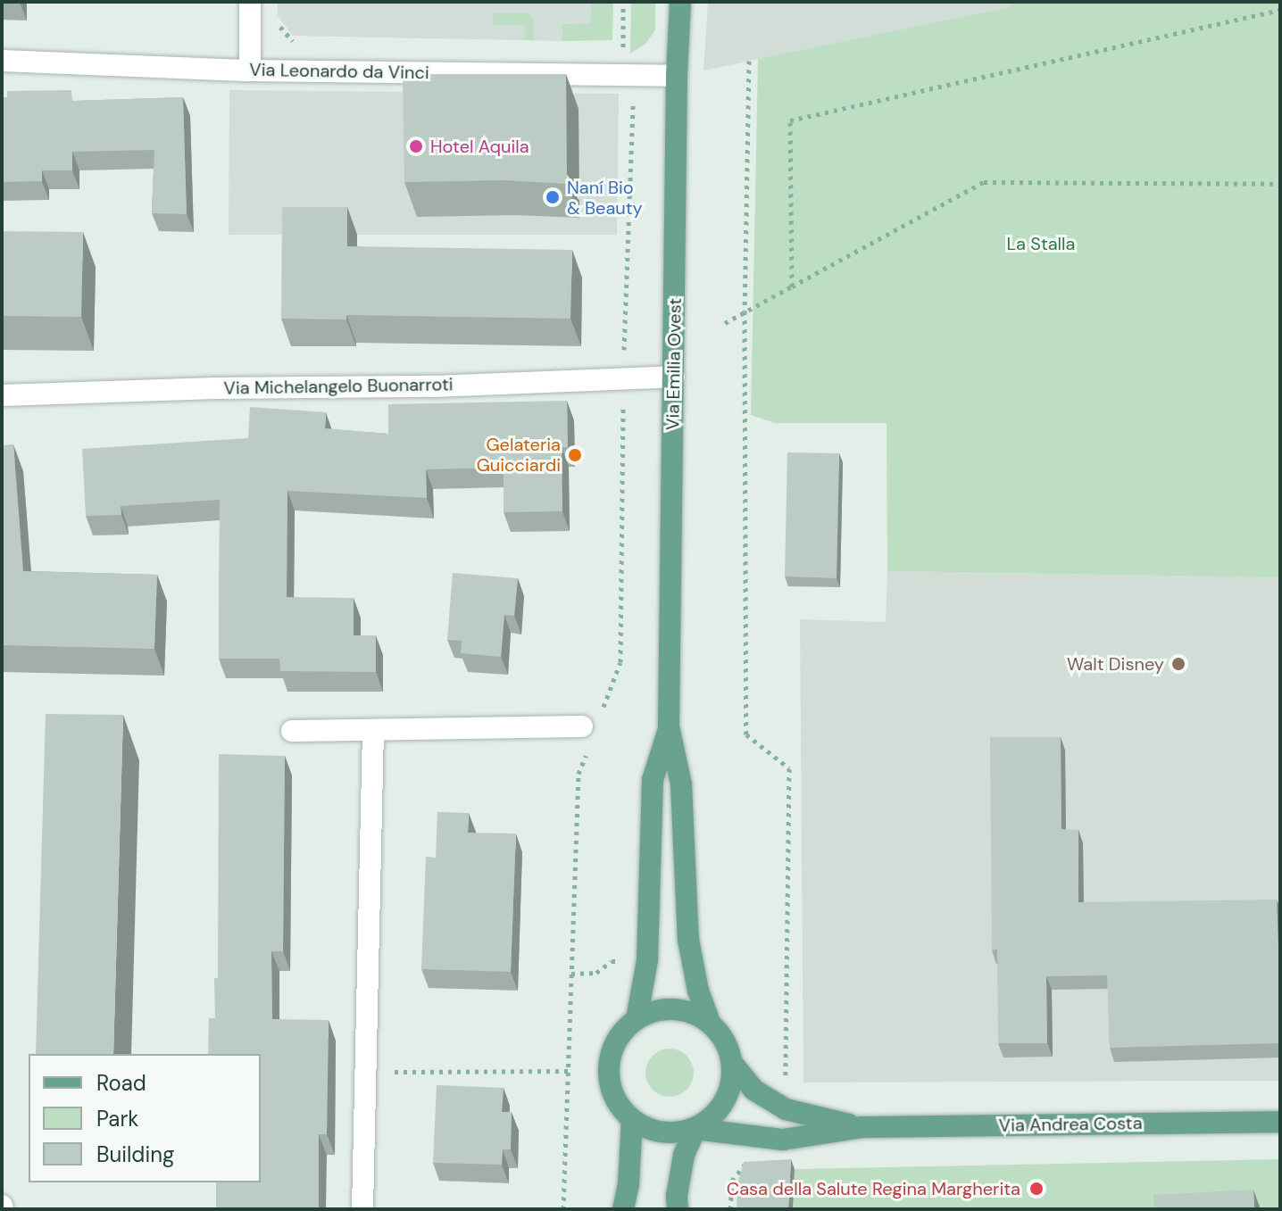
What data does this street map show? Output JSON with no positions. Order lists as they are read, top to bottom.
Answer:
{
  "streets": {
    "main road": ["Via Emilia Ovest", "Via Andrea Costa"],
    "street": ["Via Leonardo da Vinci", "Via Michelangelo Buonarroti"]
  },
  "crossings": [
    ["Via Leonardo da Vinci", "Via Emilia Ovest"],
    ["Via Emilia Ovest", "Via Michelangelo Buonarroti"],
    ["Via Emilia Ovest", "Via Andrea Costa"]
  ],
  "parks": ["La Stalla"],
  "places": [
    "Hotel Aquila",
    "Naní Bio & Beauty",
    "Gelateria Guicciardi",
    "Walt Disney",
    "Casa della Salute Regina Margherita"
  ],
  "legend": ["Road", "Park", "Building"]
}
